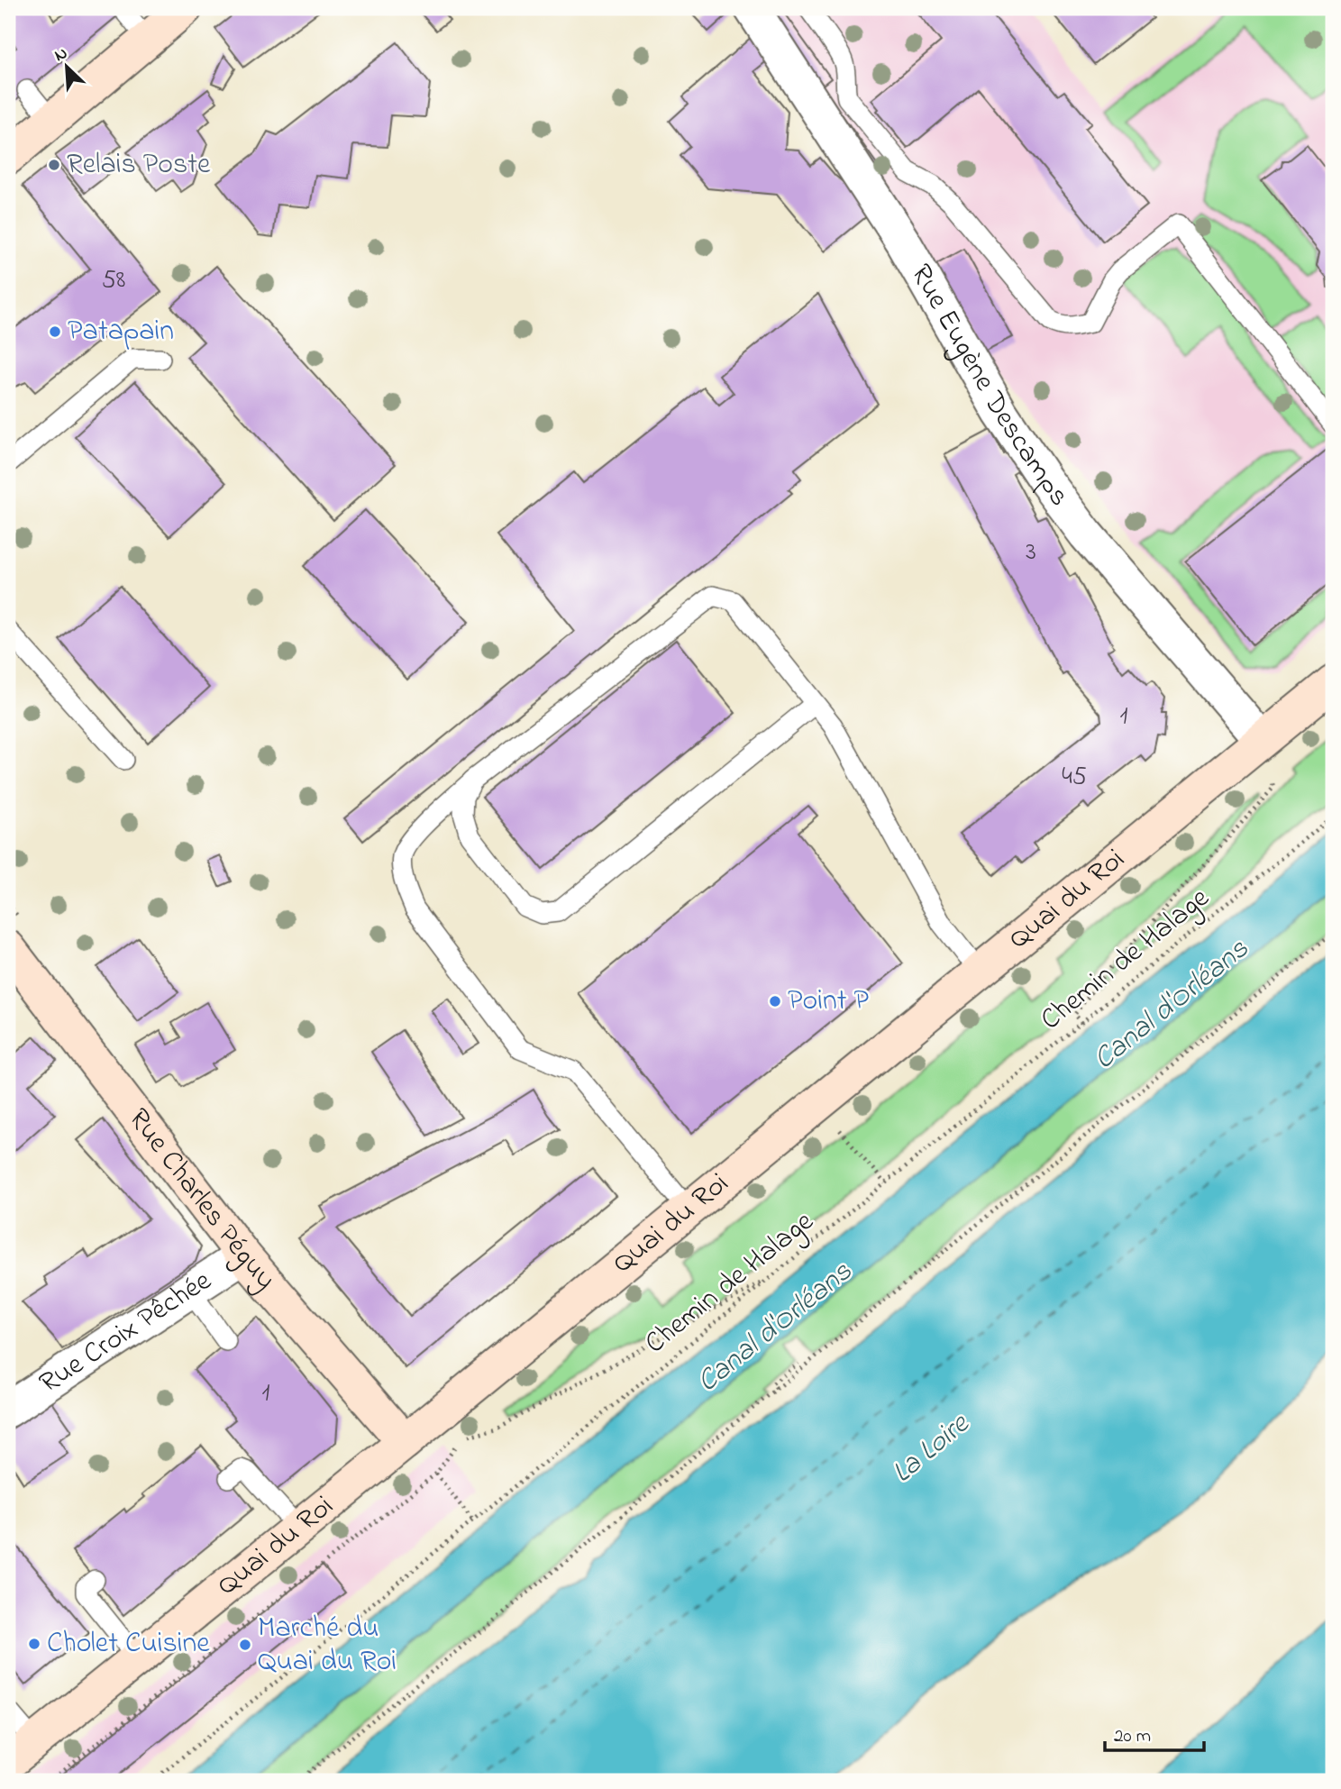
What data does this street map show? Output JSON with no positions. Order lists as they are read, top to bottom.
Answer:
{
  "streets": {
    "street": [
      "Rue Eugène Descamps",
      "Quai du Roi",
      "Rue Charles Péguy",
      "Rue Croix Pêchée"
    ],
    "path": ["Chemin de Halage"]
  },
  "crossings": [
    ["Rue Eugène Descamps", "Quai du Roi"],
    ["Quai du Roi", "Rue Charles Péguy"],
    ["Rue Charles Péguy", "Rue Croix Pêchée"]
  ],
  "water": ["Canal d'Orléans", "La Loire"],
  "places": [
    "Relais Poste",
    "Patapain",
    "Point P",
    "Cholet Cuisine",
    "Marché du Quai du Roi"
  ],
  "house_numbers": [
    "58",
    "3",
    "1",
    "45",
    "1"
  ],
  "scale_bar": "20 m",
  "north": "top left"
}
